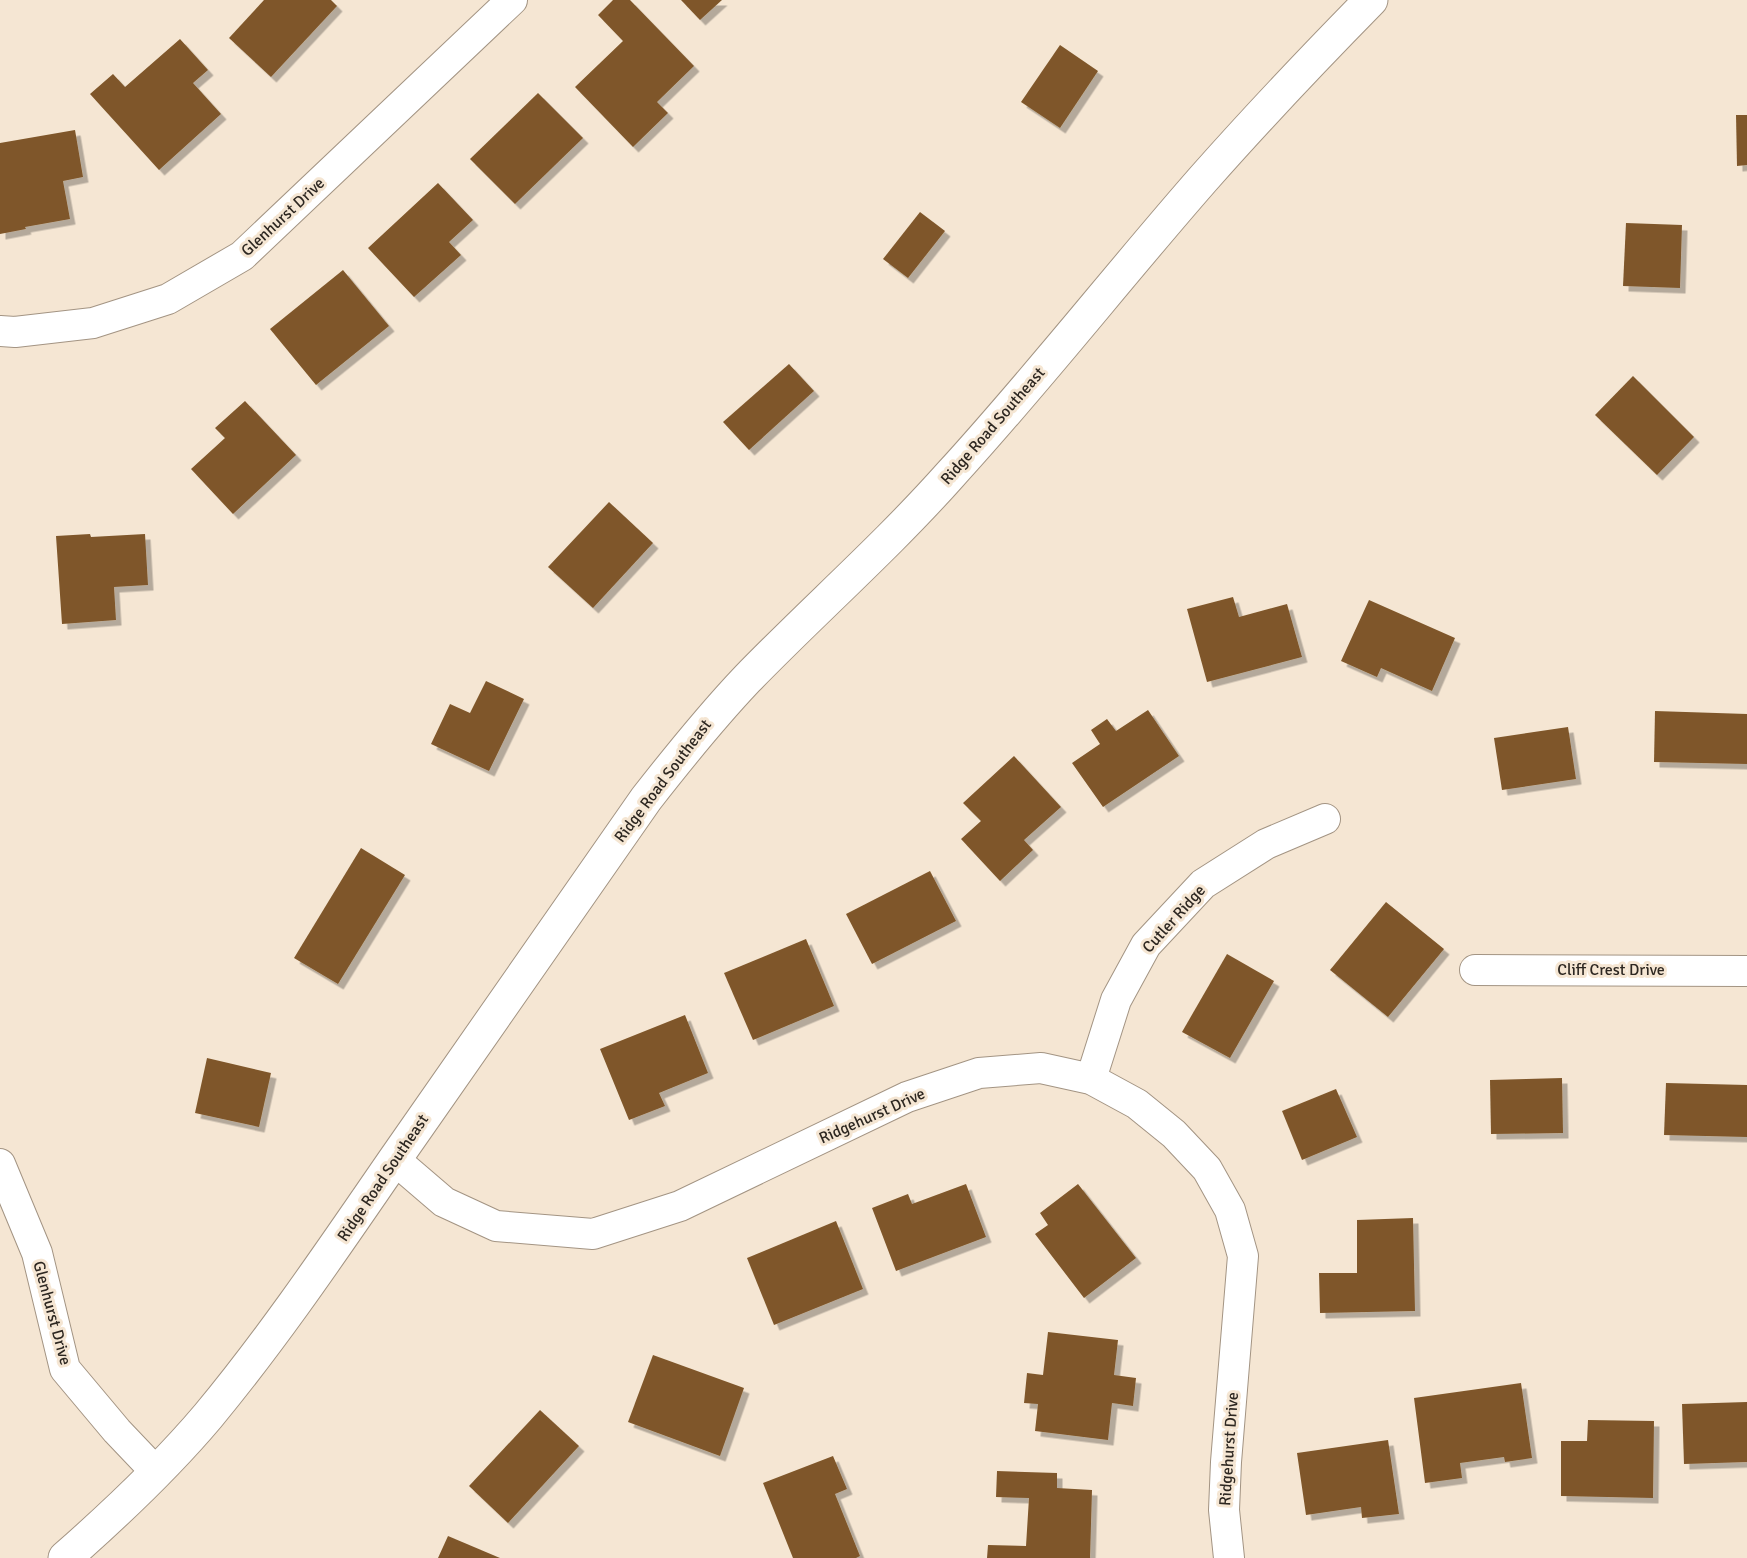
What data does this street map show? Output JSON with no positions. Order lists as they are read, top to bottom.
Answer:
{
  "streets": {
    "street": [
      "Glenhurst Drive",
      "Ridge Road Southeast",
      "Cutler Ridge",
      "Cliff Crest Drive",
      "Ridgehurst Drive"
    ]
  },
  "crossings": [
    ["Glenhurst Drive", "Ridge Road Southeast"],
    ["Ridge Road Southeast", "Ridgehurst Drive"],
    ["Cutler Ridge", "Ridgehurst Drive"]
  ]
}
